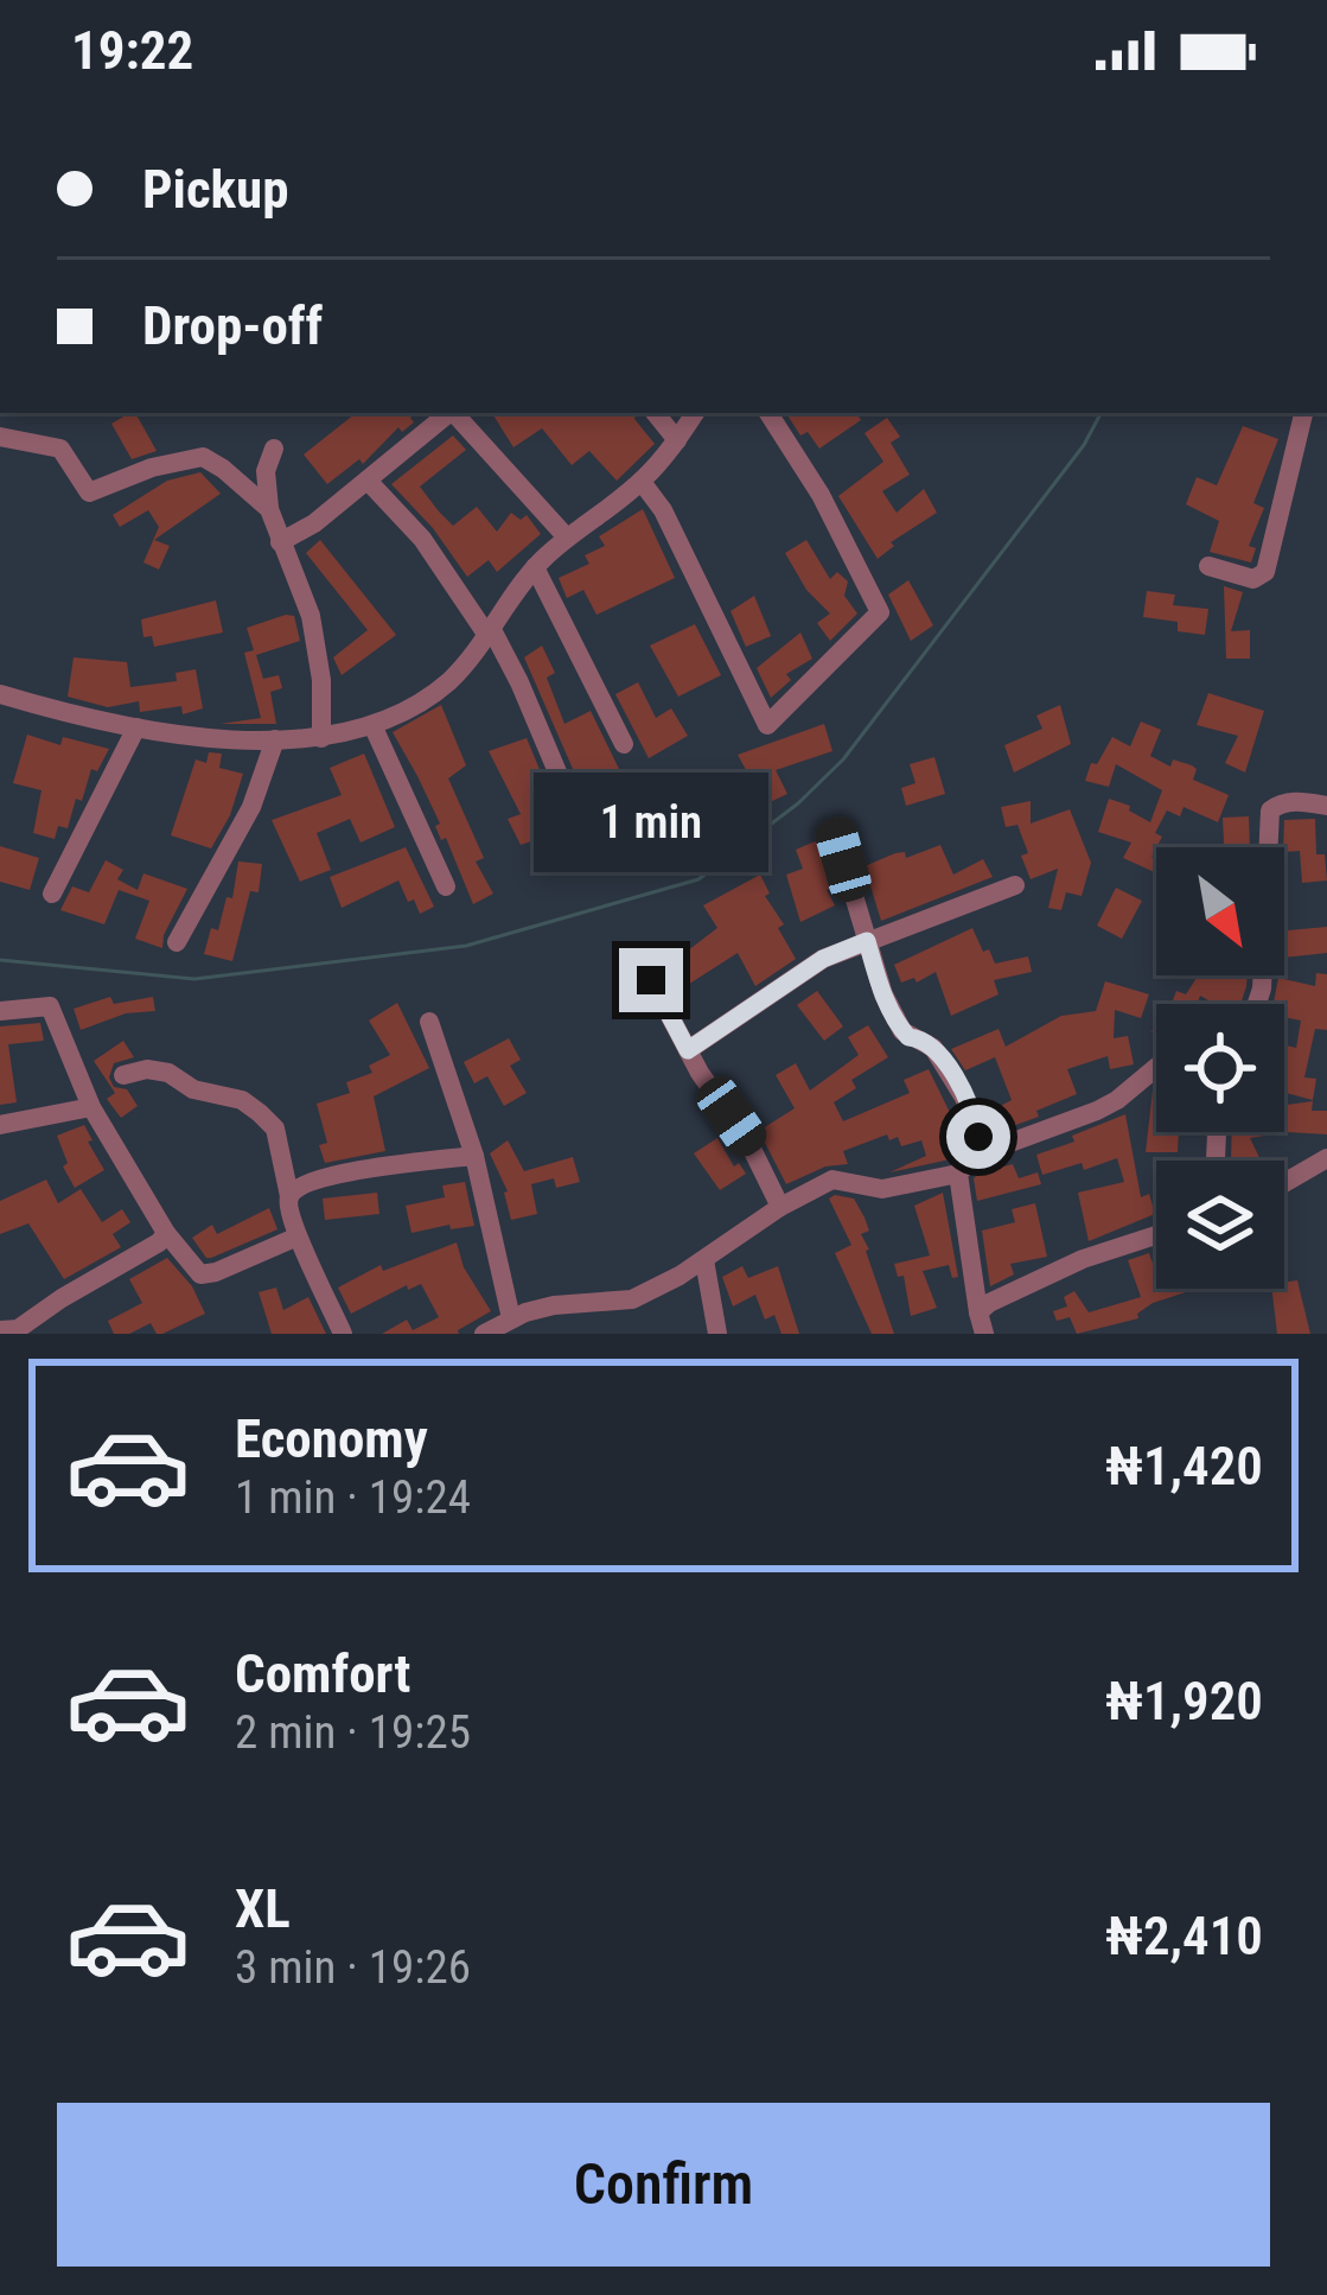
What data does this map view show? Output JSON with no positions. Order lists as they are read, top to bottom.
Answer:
{
  "north": "bottom right",
  "page": {
    "status": "19:22",
    "banner": ["Pickup", "Drop-off"],
    "bubble": "1 min",
    "list": [
      {
        "name": "Economy",
        "note": "1 min · 19:24",
        "value": "₦1,420"
      },
      {
        "name": "Comfort",
        "note": "2 min · 19:25",
        "value": "₦1,920"
      },
      {
        "name": "XL",
        "note": "3 min · 19:26",
        "value": "₦2,410"
      }
    ],
    "buttons": "Confirm"
  }
}
